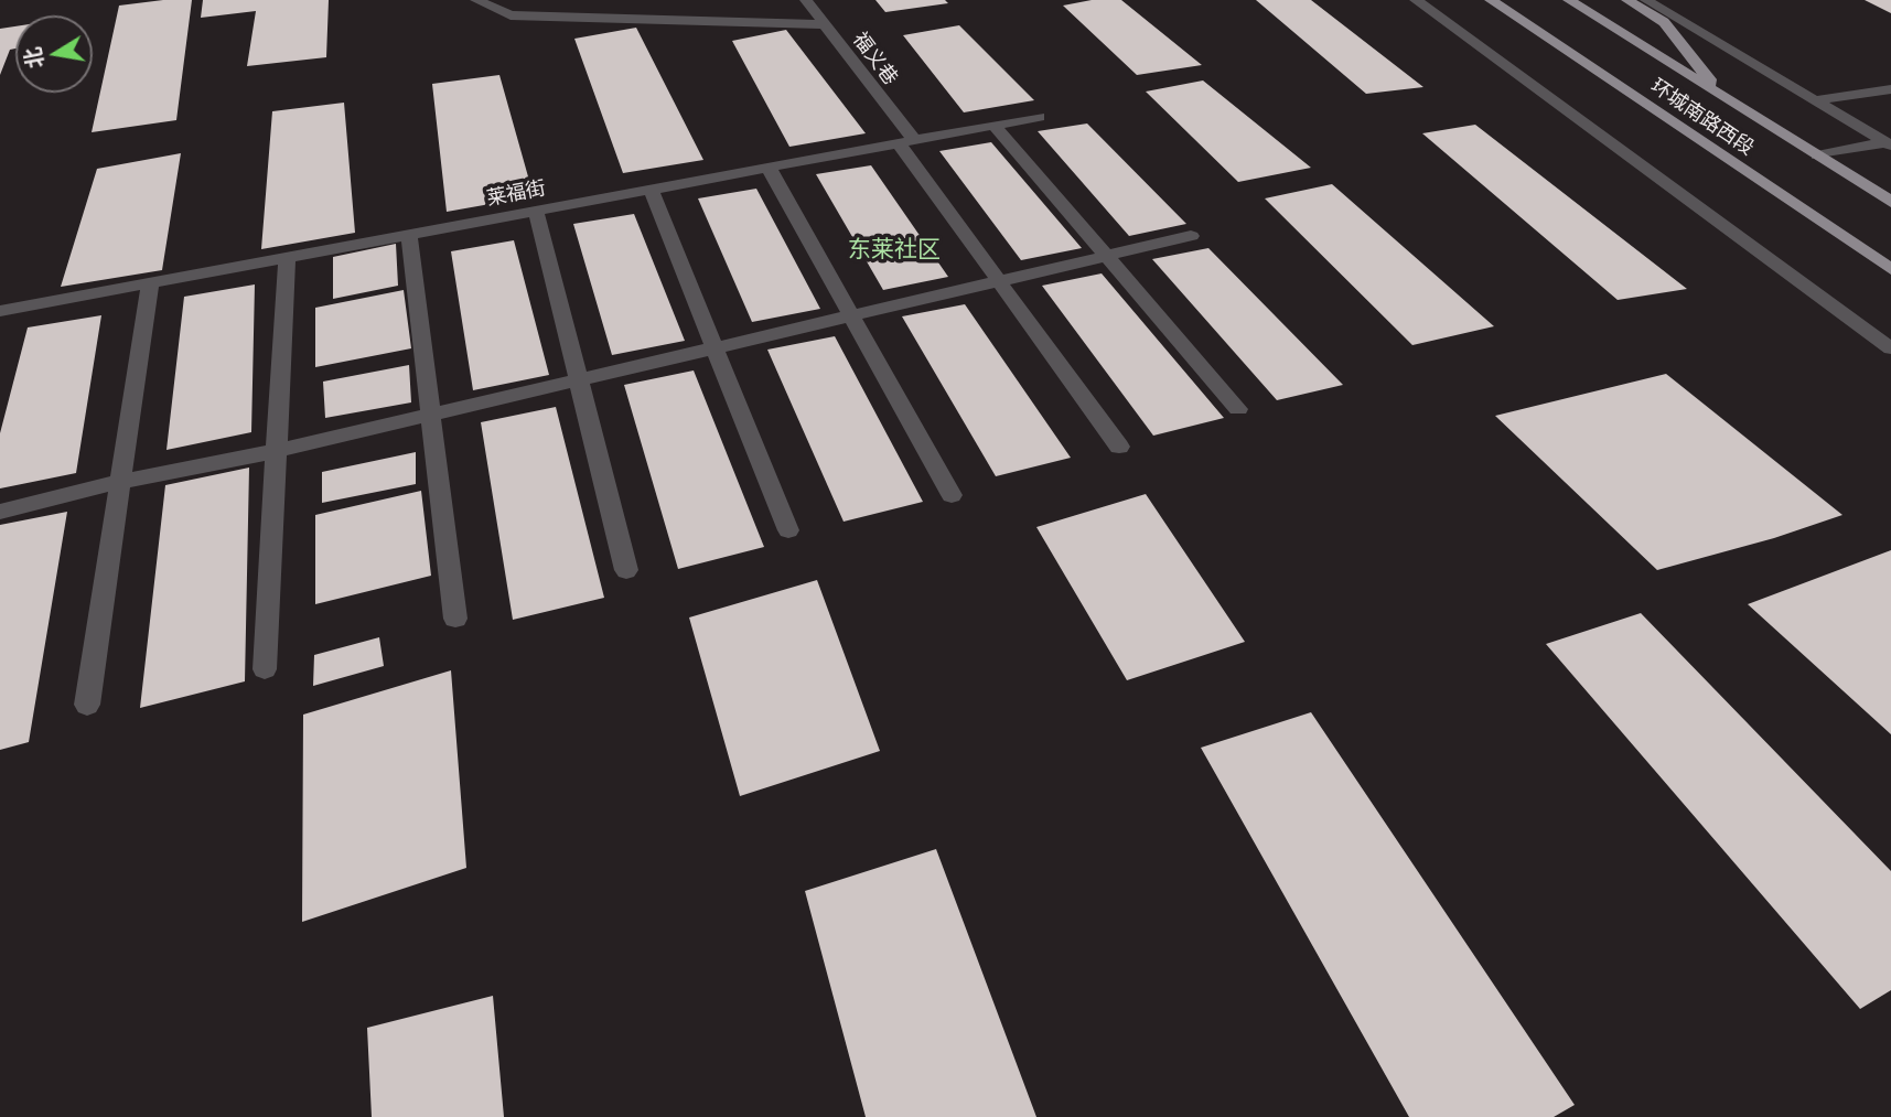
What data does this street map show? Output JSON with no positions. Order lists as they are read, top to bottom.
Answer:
{
  "streets": {
    "main road": ["环城南路西段"],
    "street": ["福义巷", "莱福街"]
  },
  "crossings": [
    ["福义巷", "莱福街"]
  ],
  "districts": ["东莱社区"],
  "north": "left"
}
